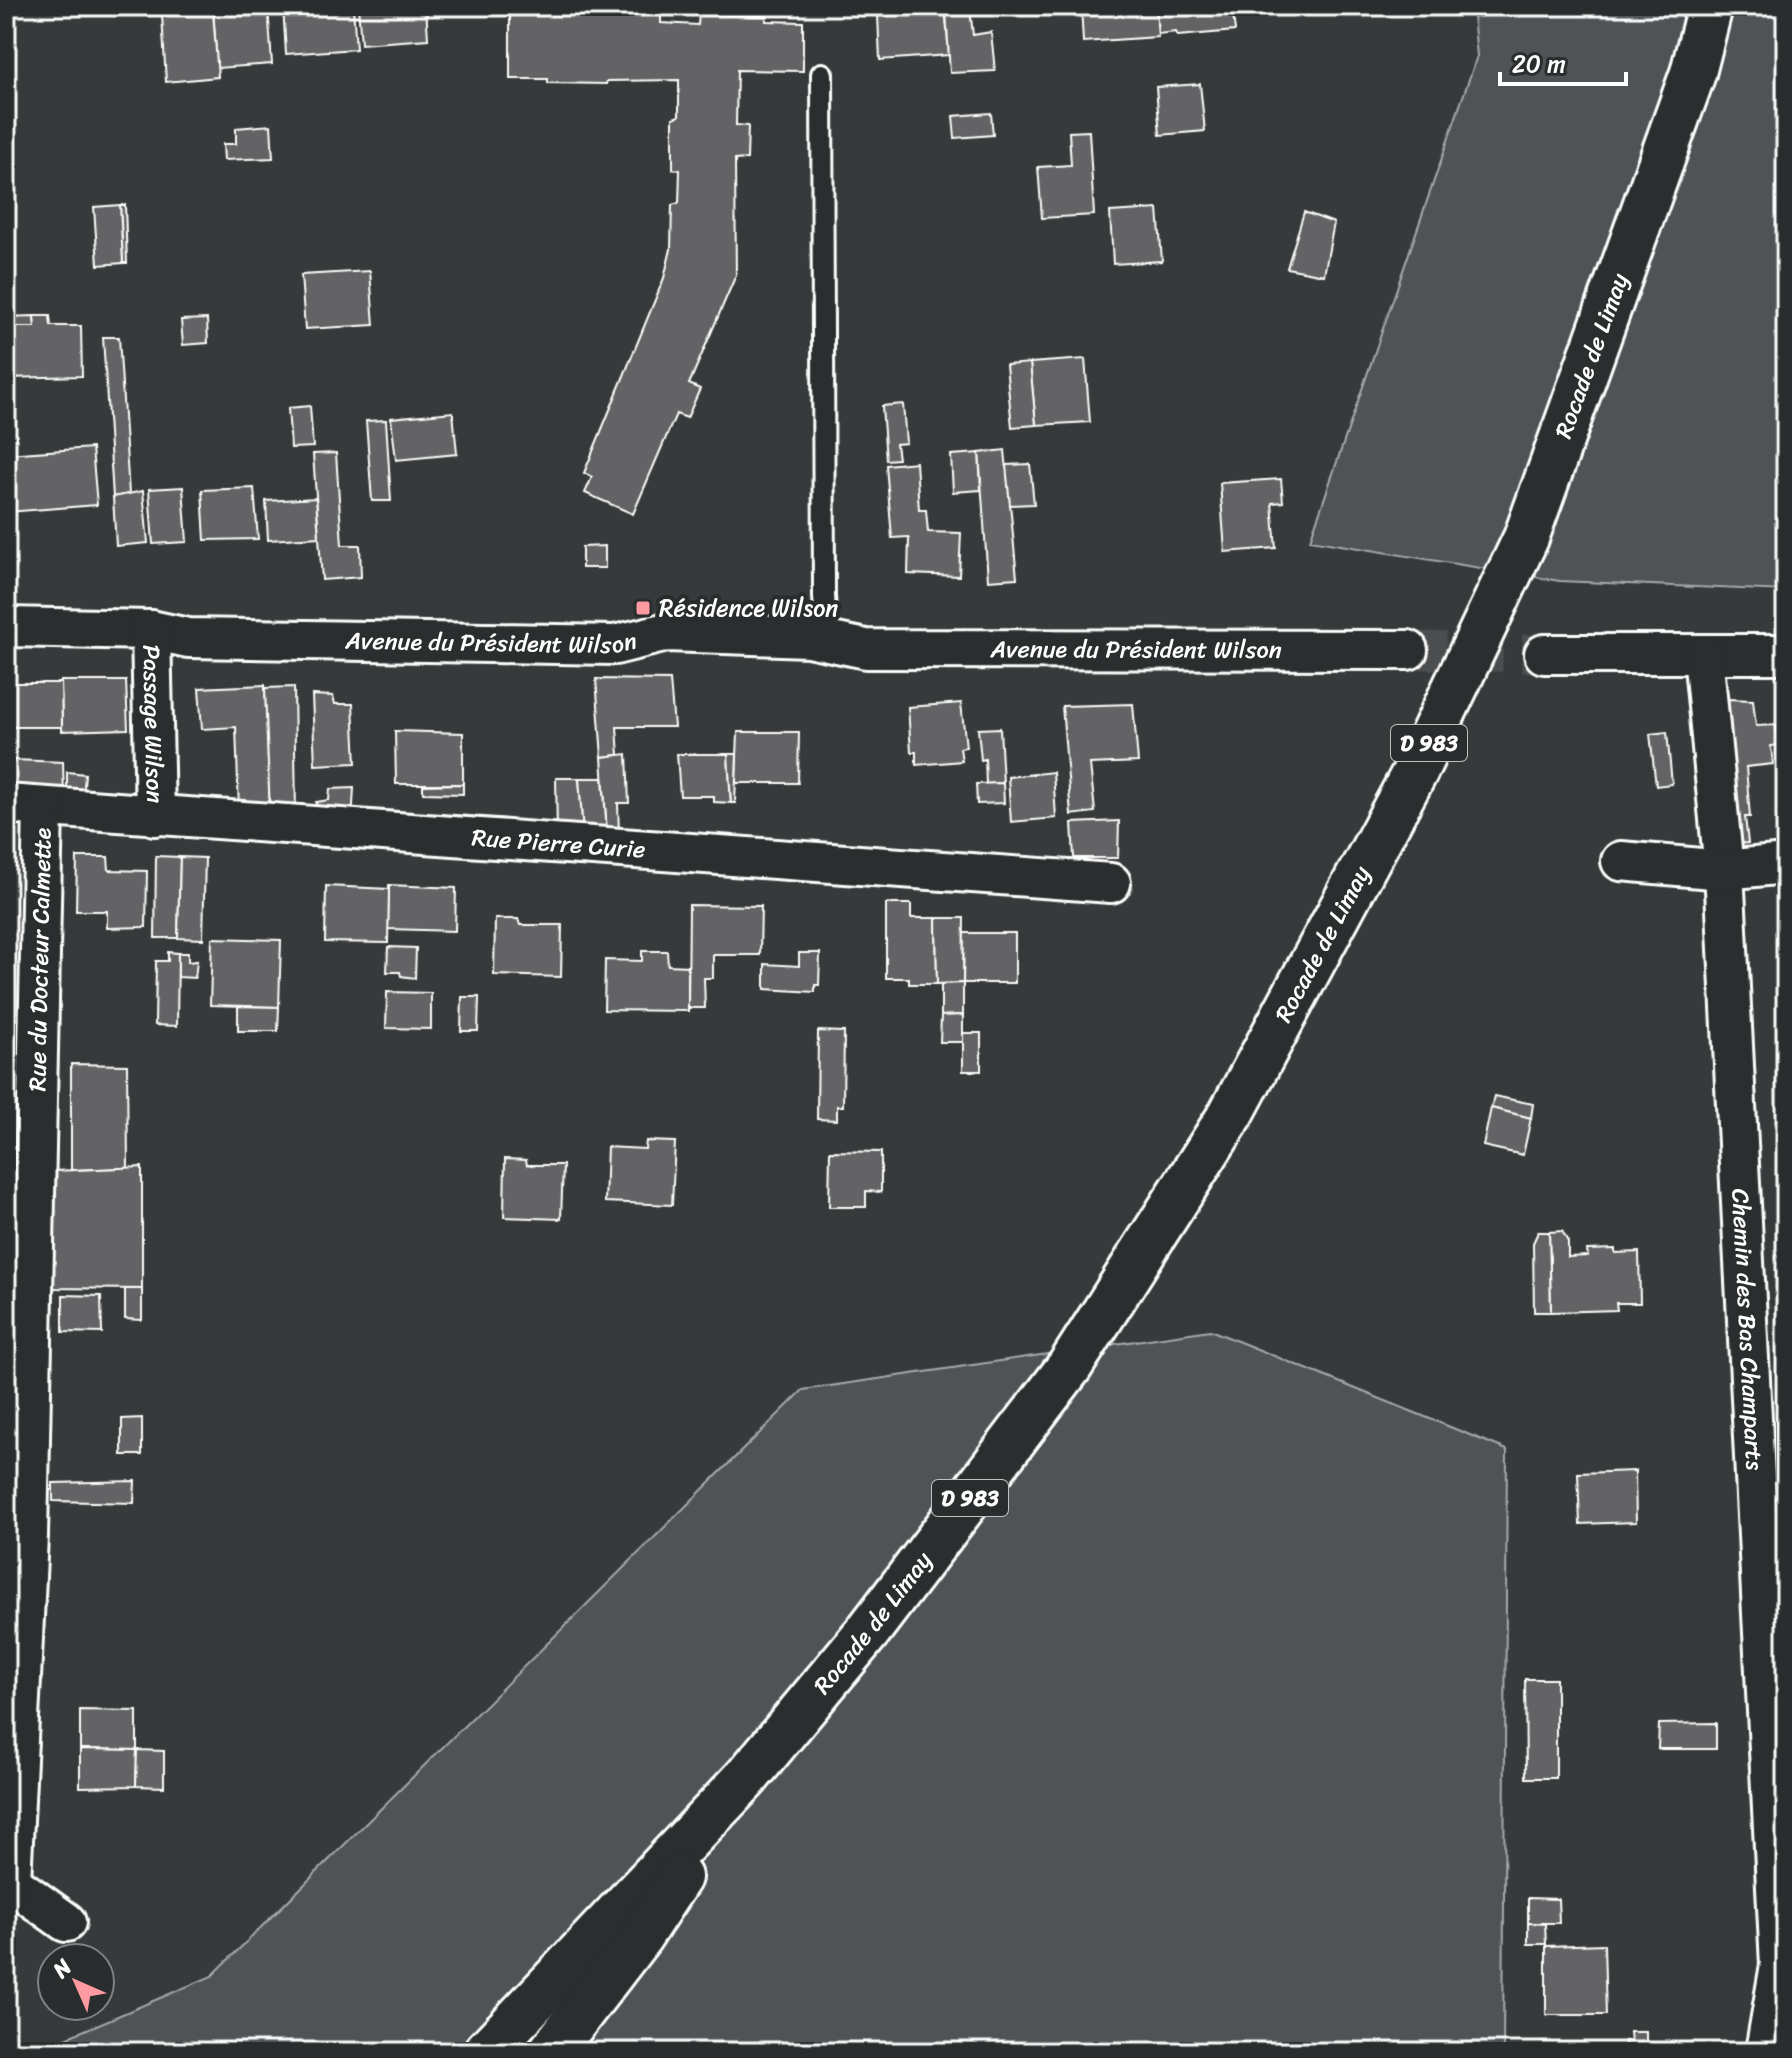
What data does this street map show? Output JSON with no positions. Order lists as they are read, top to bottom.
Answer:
{
  "streets": {
    "main road": ["Rocade de Limay", "D 983"],
    "street": [
      "Avenue du Président Wilson",
      "Passage Wilson",
      "Rue Pierre Curie",
      "Rue du Docteur Calmette",
      "Chemin des Bas Champarts"
    ]
  },
  "crossings": [
    ["Rocade de Limay", "D 983"],
    ["Avenue du Président Wilson", "Passage Wilson"],
    ["Passage Wilson", "Rue Pierre Curie"],
    ["Rue Pierre Curie", "Rue du Docteur Calmette"]
  ],
  "places": {
    "transit": ["Résidence Wilson"]
  },
  "scale_bar": "20 m",
  "north": "top left"
}
